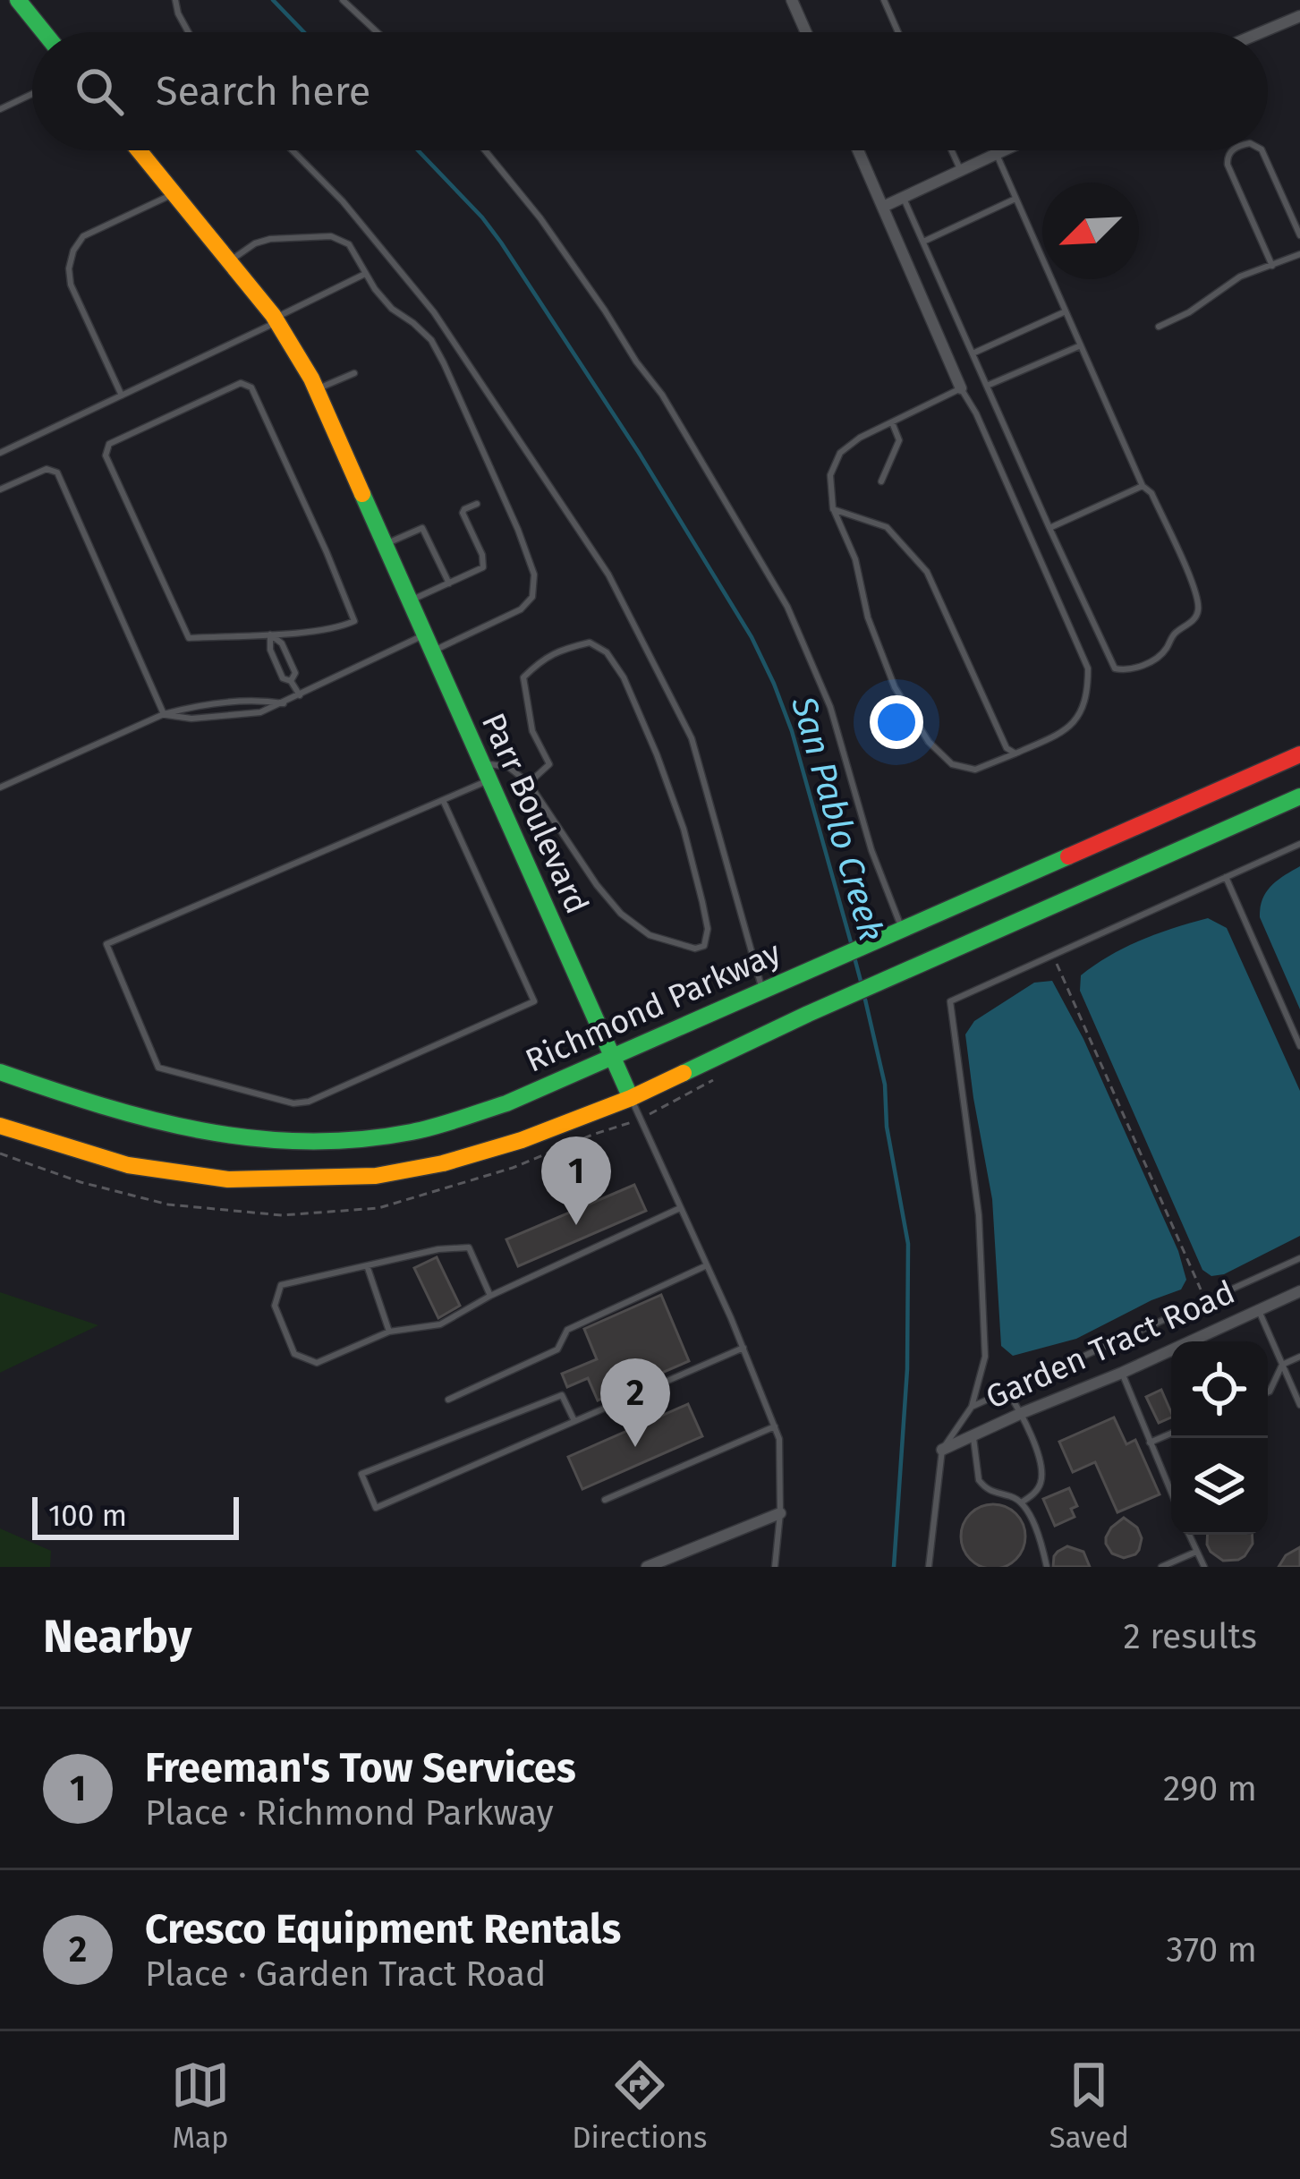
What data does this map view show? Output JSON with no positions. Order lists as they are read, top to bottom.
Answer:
{
  "streets": {
    "main road": ["Parr Boulevard", "Richmond Parkway"],
    "street": ["Garden Tract Road"]
  },
  "crossings": [
    ["Parr Boulevard", "Richmond Parkway"]
  ],
  "water": ["San Pablo Creek"],
  "scale_bar": "100 m",
  "north": "bottom left",
  "page": {
    "search": "Search here",
    "pins": ["1", "2"],
    "scale": "100 m",
    "heading": ["Nearby", "2 results"],
    "list": [
      {
        "mark": "1",
        "name": "Freeman's Tow Services",
        "note": "Place · Richmond Parkway",
        "value": "290 m"
      },
      {
        "mark": "2",
        "name": "Cresco Equipment Rentals",
        "note": "Place · Garden Tract Road",
        "value": "370 m"
      }
    ],
    "nav": ["Map", "Directions", "Saved"]
  }
}
